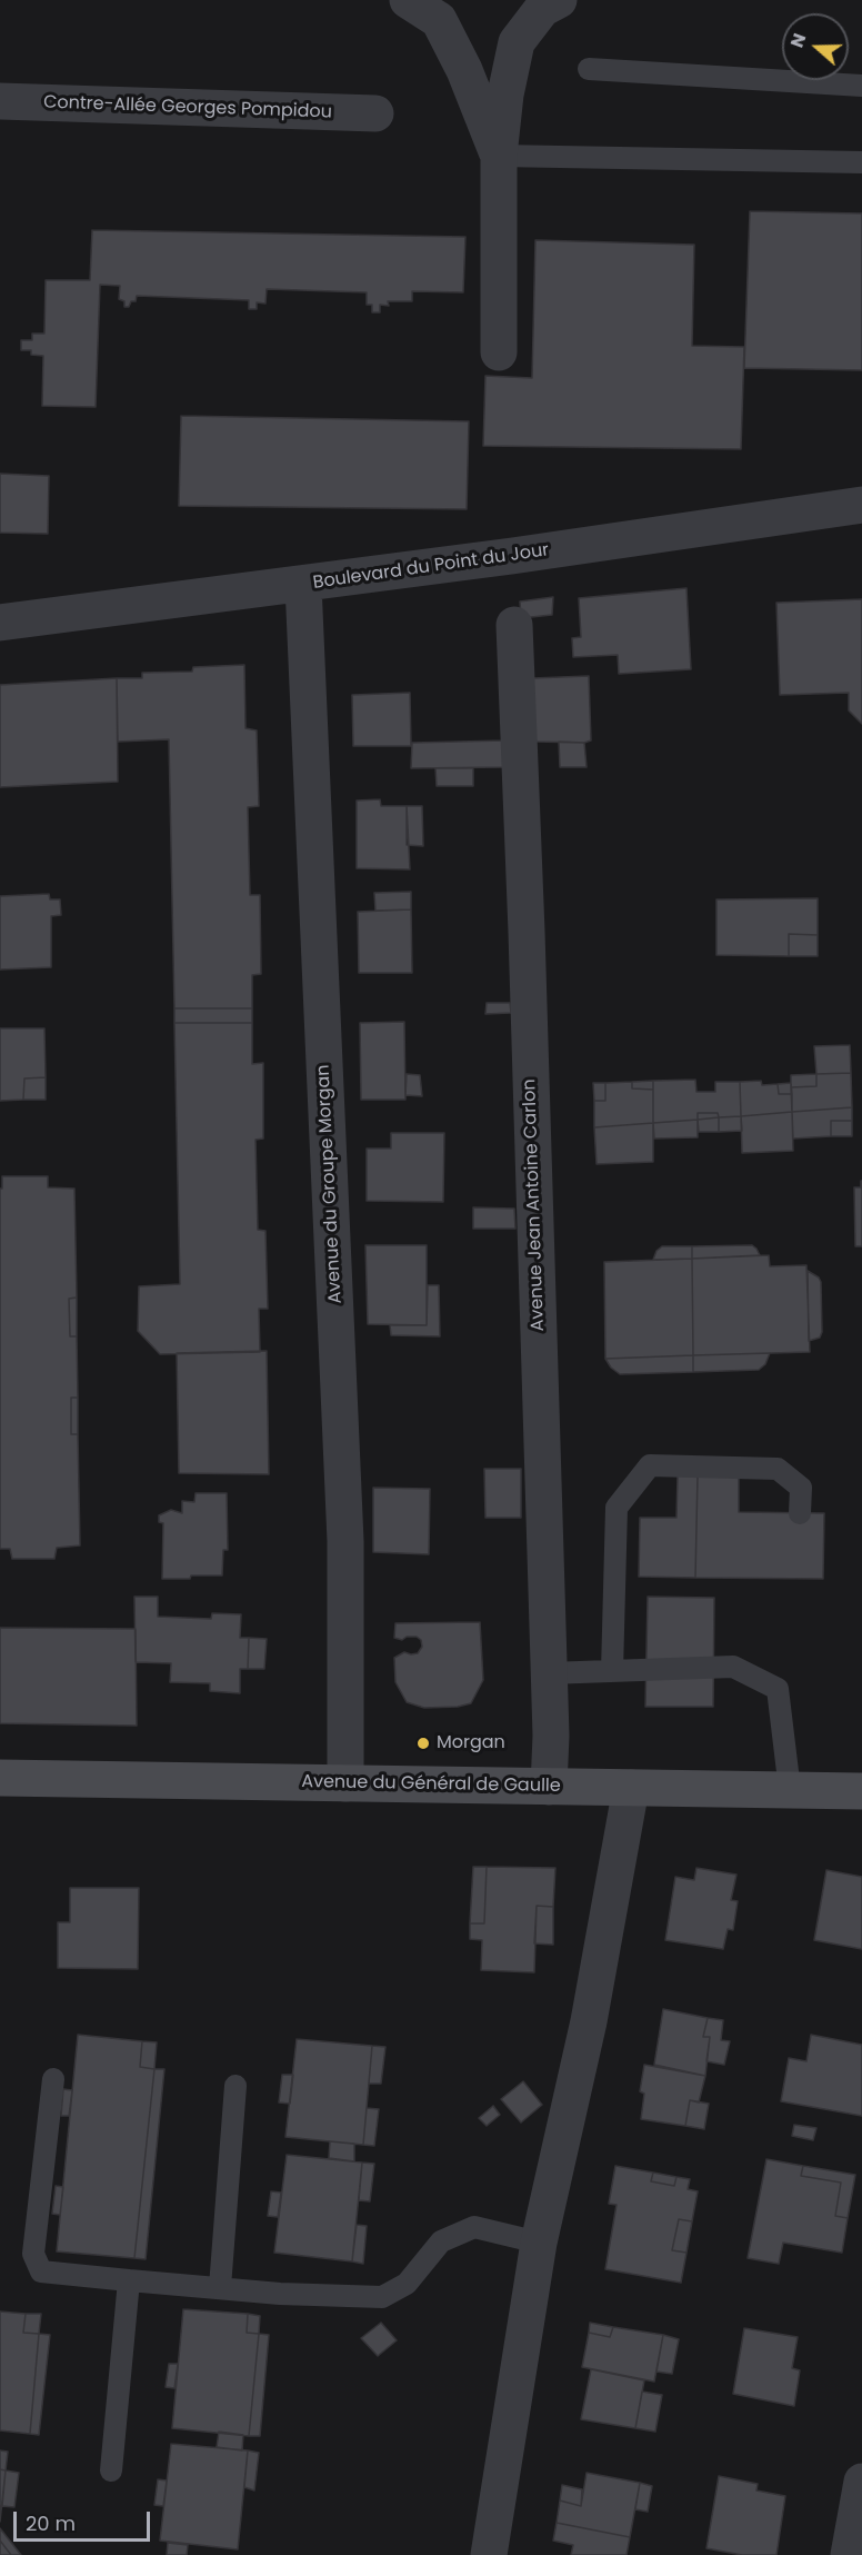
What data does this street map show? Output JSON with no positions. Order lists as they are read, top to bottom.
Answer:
{
  "streets": {
    "main road": ["Avenue du Général de Gaulle"],
    "street": [
      "Contre-Allée Georges Pompidou",
      "Boulevard du Point du Jour",
      "Avenue du Groupe Morgan",
      "Avenue Jean Antoine Carlon"
    ]
  },
  "crossings": [
    ["Boulevard du Point du Jour", "Avenue du Groupe Morgan"],
    ["Avenue du Groupe Morgan", "Avenue du Général de Gaulle"],
    ["Avenue Jean Antoine Carlon", "Avenue du Général de Gaulle"]
  ],
  "places": ["Morgan"],
  "scale_bar": "20 m",
  "north": "left"
}
